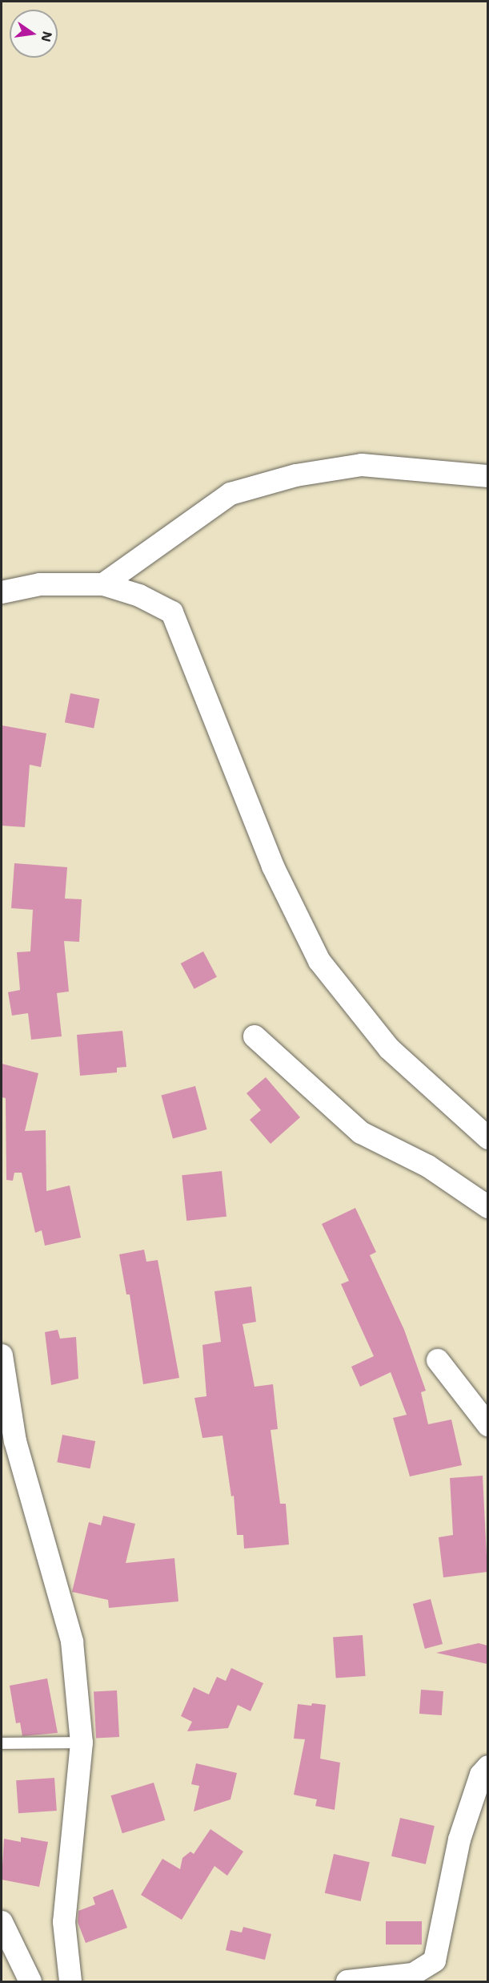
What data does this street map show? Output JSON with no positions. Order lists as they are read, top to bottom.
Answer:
{
  "north": "right"
}
